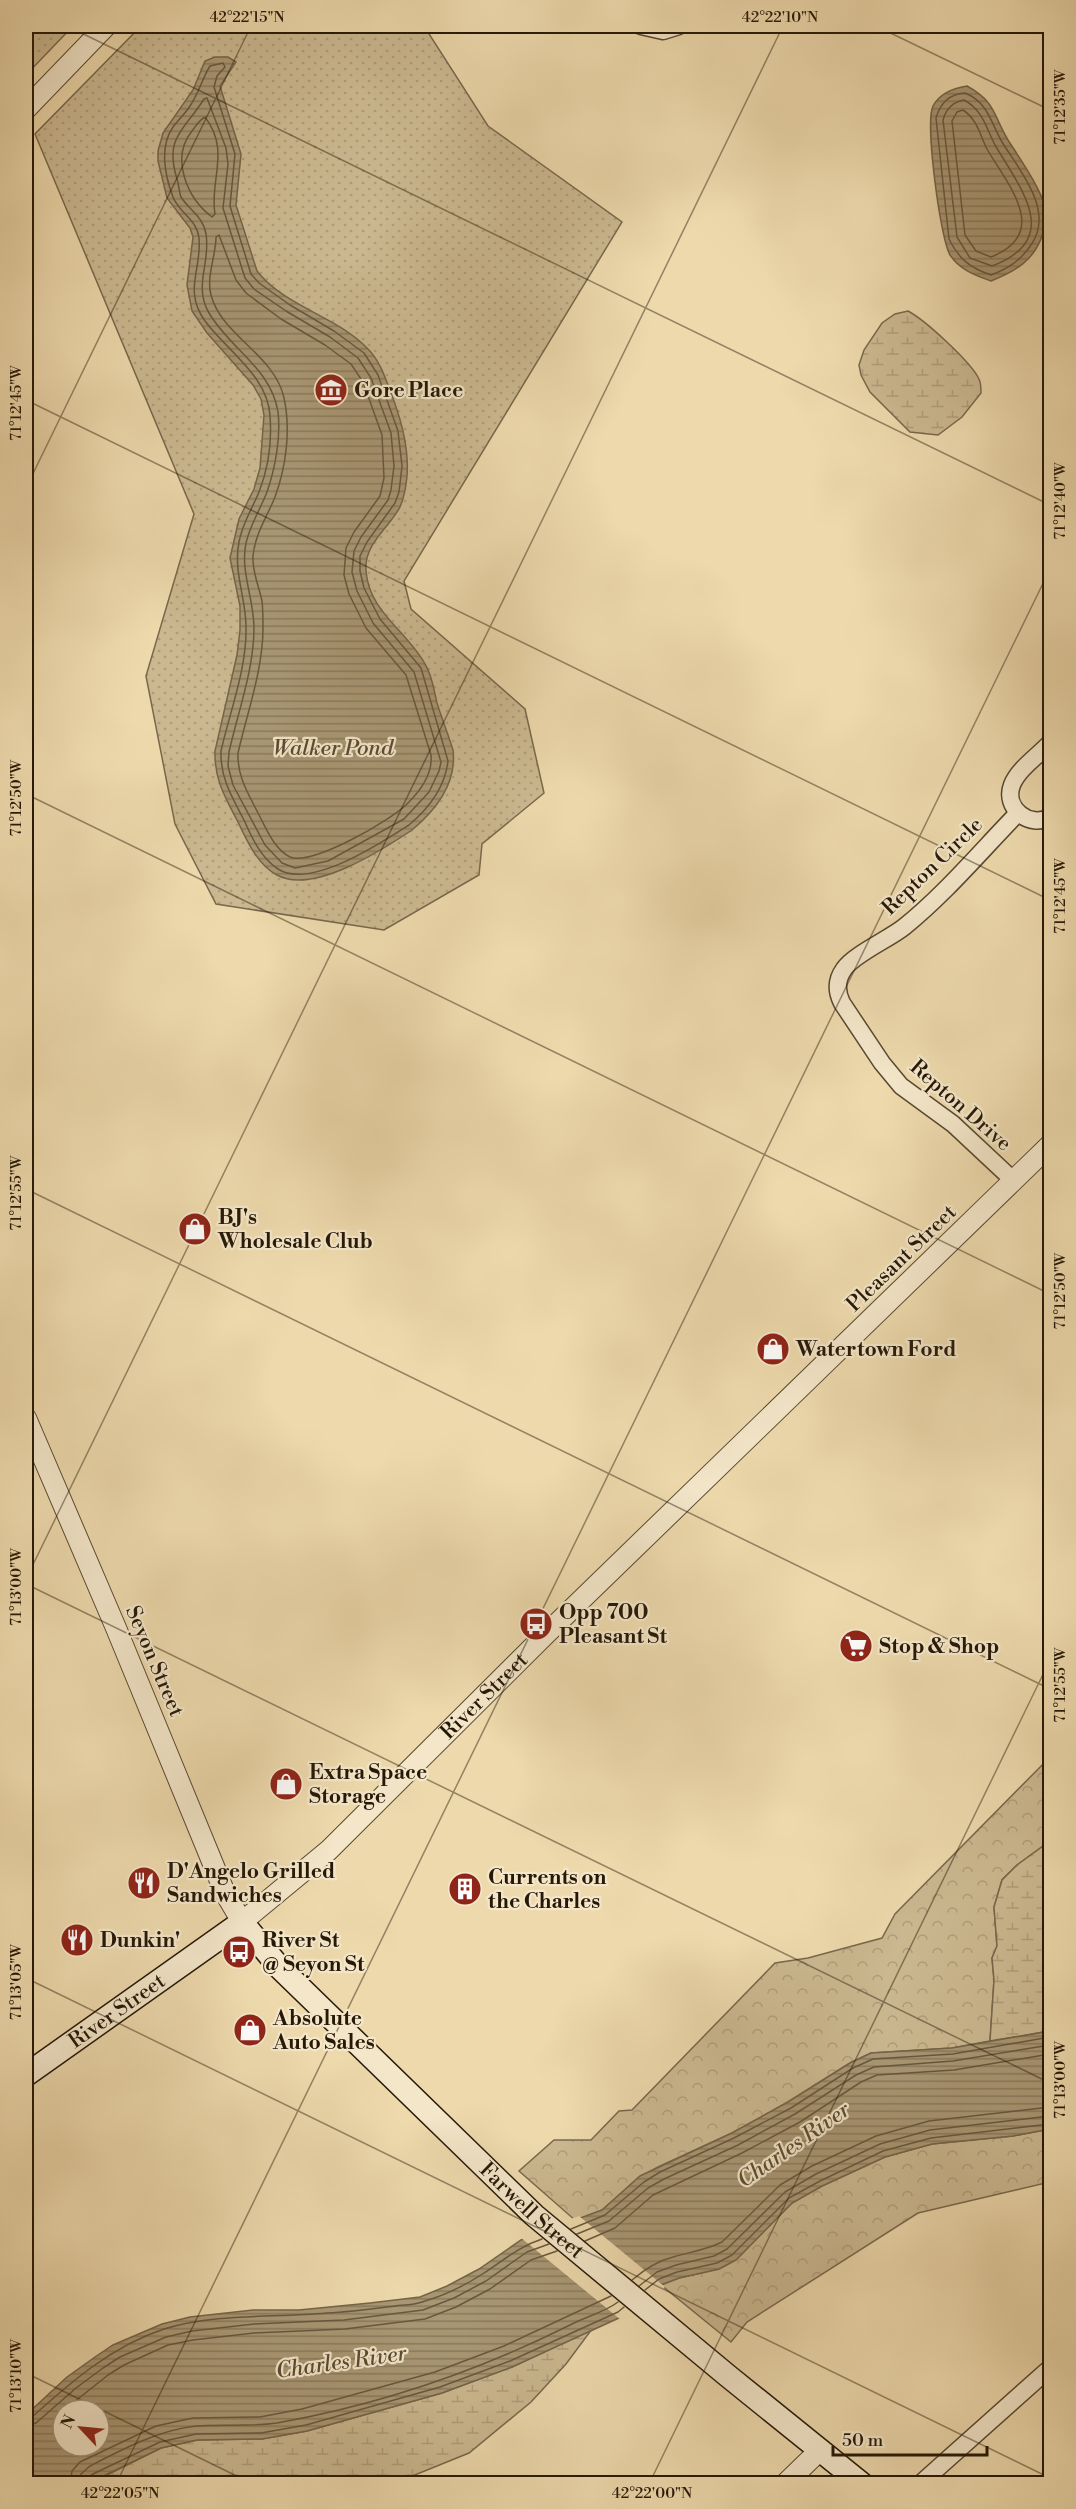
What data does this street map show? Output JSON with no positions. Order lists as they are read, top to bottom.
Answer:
{
  "streets": {
    "main road": ["River Street", "Farwell Street"],
    "street": [
      "Repton Circle",
      "Repton Drive",
      "Pleasant Street",
      "Seyon Street"
    ]
  },
  "crossings": [
    ["Repton Circle", "Repton Drive"],
    ["Repton Drive", "Pleasant Street"],
    ["Pleasant Street", "River Street"],
    ["Seyon Street", "River Street"],
    ["Seyon Street", "Farwell Street"],
    ["River Street", "Farwell Street"]
  ],
  "water": ["Walker Pond", "Charles River"],
  "places": {
    "museum": ["Gore Place"],
    "shop": [
      "BJ's Wholesale Club",
      "Watertown Ford",
      "Extra Space Storage",
      "Absolute Auto Sales"
    ],
    "bus stop": ["Opp 700 Pleasant St", "River St @ Seyon St"],
    "supermarket": ["Stop & Shop"],
    "restaurant": ["D'Angelo Grilled Sandwiches", "Dunkin'"],
    "building": ["Currents on the Charles"]
  },
  "scale_bar": "50 m",
  "north": "top left",
  "coordinates": [
    "42°22'15\"N",
    "42°22'10\"N",
    "71°12'35\"W",
    "71°12'45\"W",
    "71°12'40\"W",
    "71°12'50\"W",
    "71°12'55\"W",
    "71°13'00\"W",
    "71°13'05\"W",
    "71°13'10\"W",
    "42°22'05\"N",
    "42°22'00\"N"
  ]
}
